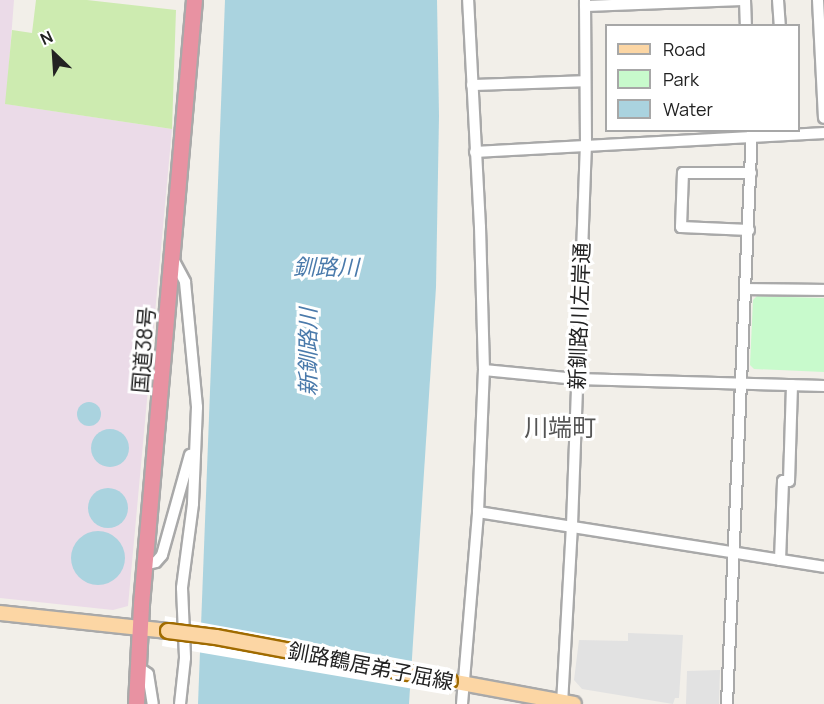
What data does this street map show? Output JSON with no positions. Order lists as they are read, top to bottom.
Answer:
{
  "streets": {
    "highway": ["国道38号"],
    "main road": ["釧路鶴居弟子屈線"],
    "street": ["新釧路川左岸通"]
  },
  "crossings": [
    ["新釧路川左岸通", "釧路鶴居弟子屈線"],
    ["国道38号", "釧路鶴居弟子屈線"]
  ],
  "districts": ["川端町"],
  "water": ["釧路川", "新釧路川"],
  "legend": ["Road", "Park", "Water"],
  "north": "top left"
}
